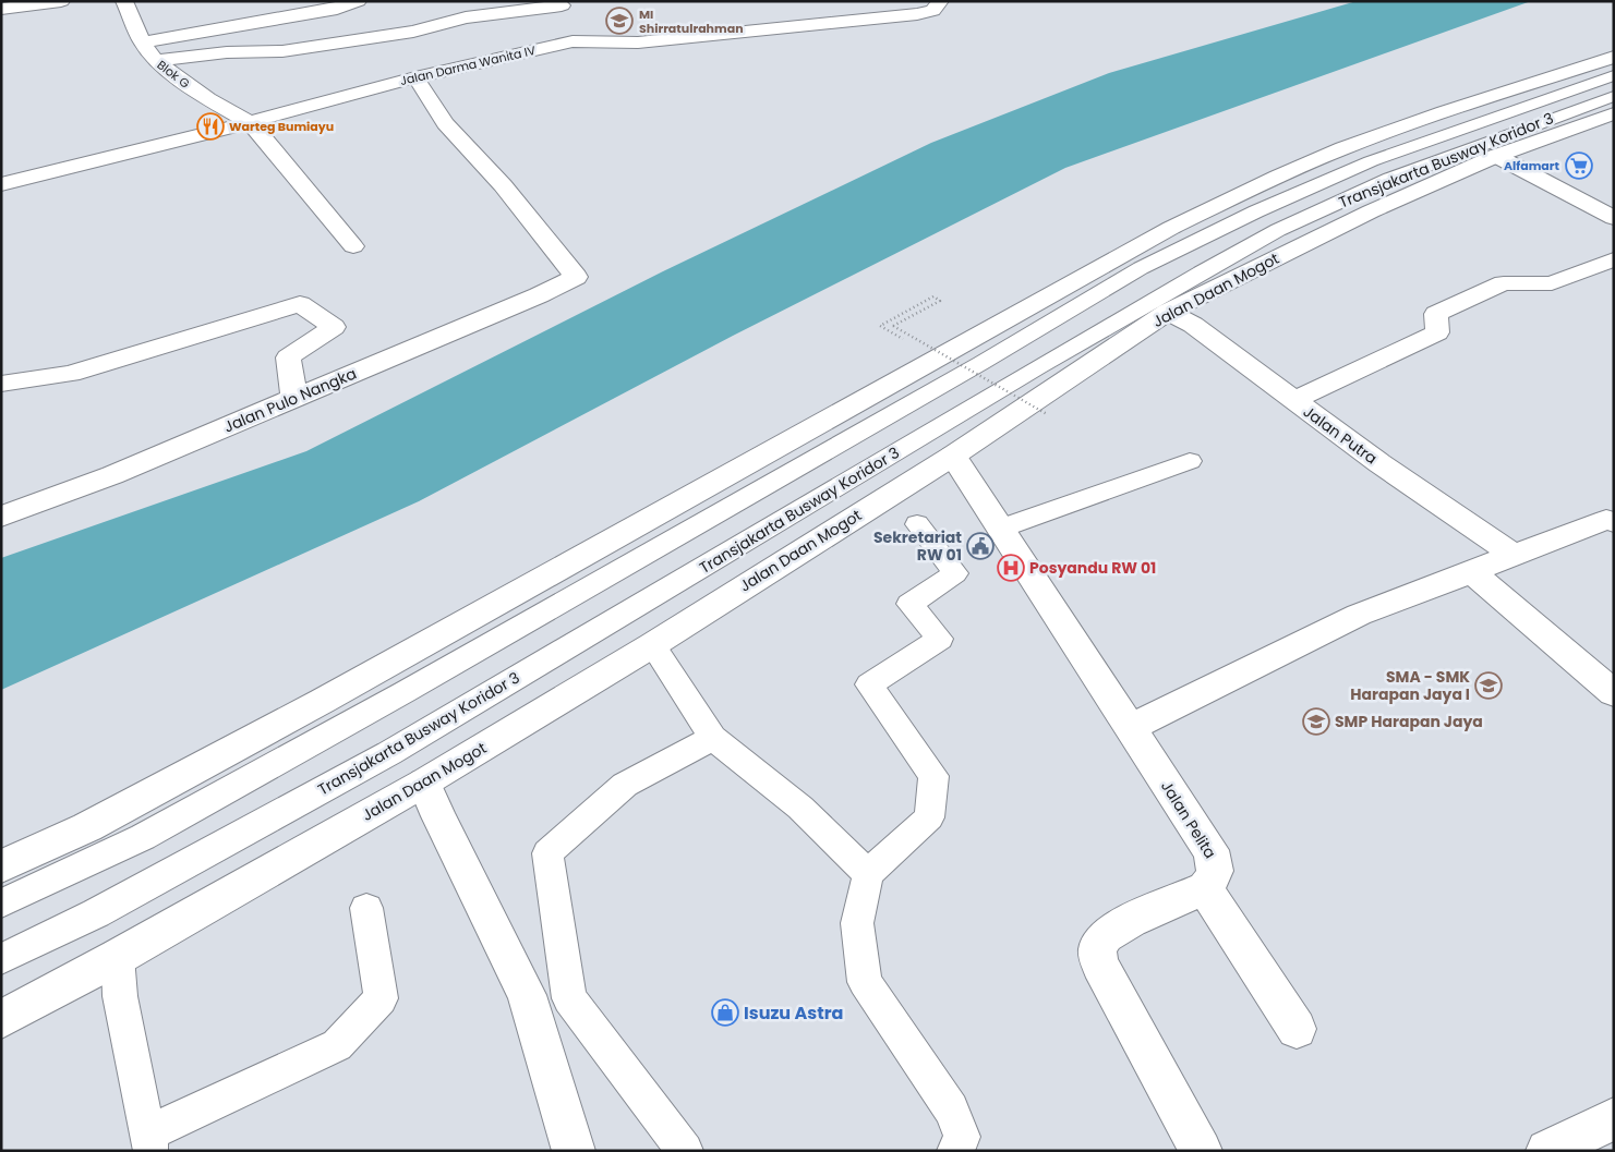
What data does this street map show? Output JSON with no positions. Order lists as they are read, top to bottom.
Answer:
{
  "streets": {
    "main road": [
      "Jalan Darma Wanita IV",
      "Blok G",
      "Jalan Daan Mogot",
      "Jalan Pulo Nangka",
      "Jalan Putra",
      "Jalan Pelita"
    ],
    "lane": ["Transjakarta Busway Koridor 3"]
  },
  "crossings": [
    ["Jalan Darma Wanita IV", "Blok G"],
    ["Jalan Darma Wanita IV", "Jalan Pulo Nangka"],
    ["Jalan Daan Mogot", "Jalan Putra"],
    ["Jalan Daan Mogot", "Jalan Pelita"]
  ],
  "places": {
    "school or university": ["MI Shirratulrahman", "SMA - SMK Harapan Jaya I", "SMP Harapan Jaya"],
    "restaurant": ["Warteg Bumiayu"],
    "supermarket": ["Alfamart"],
    "public building": ["Sekretariat RW 01"],
    "hospital": ["Posyandu RW 01"],
    "shop": ["Isuzu Astra"]
  }
}
